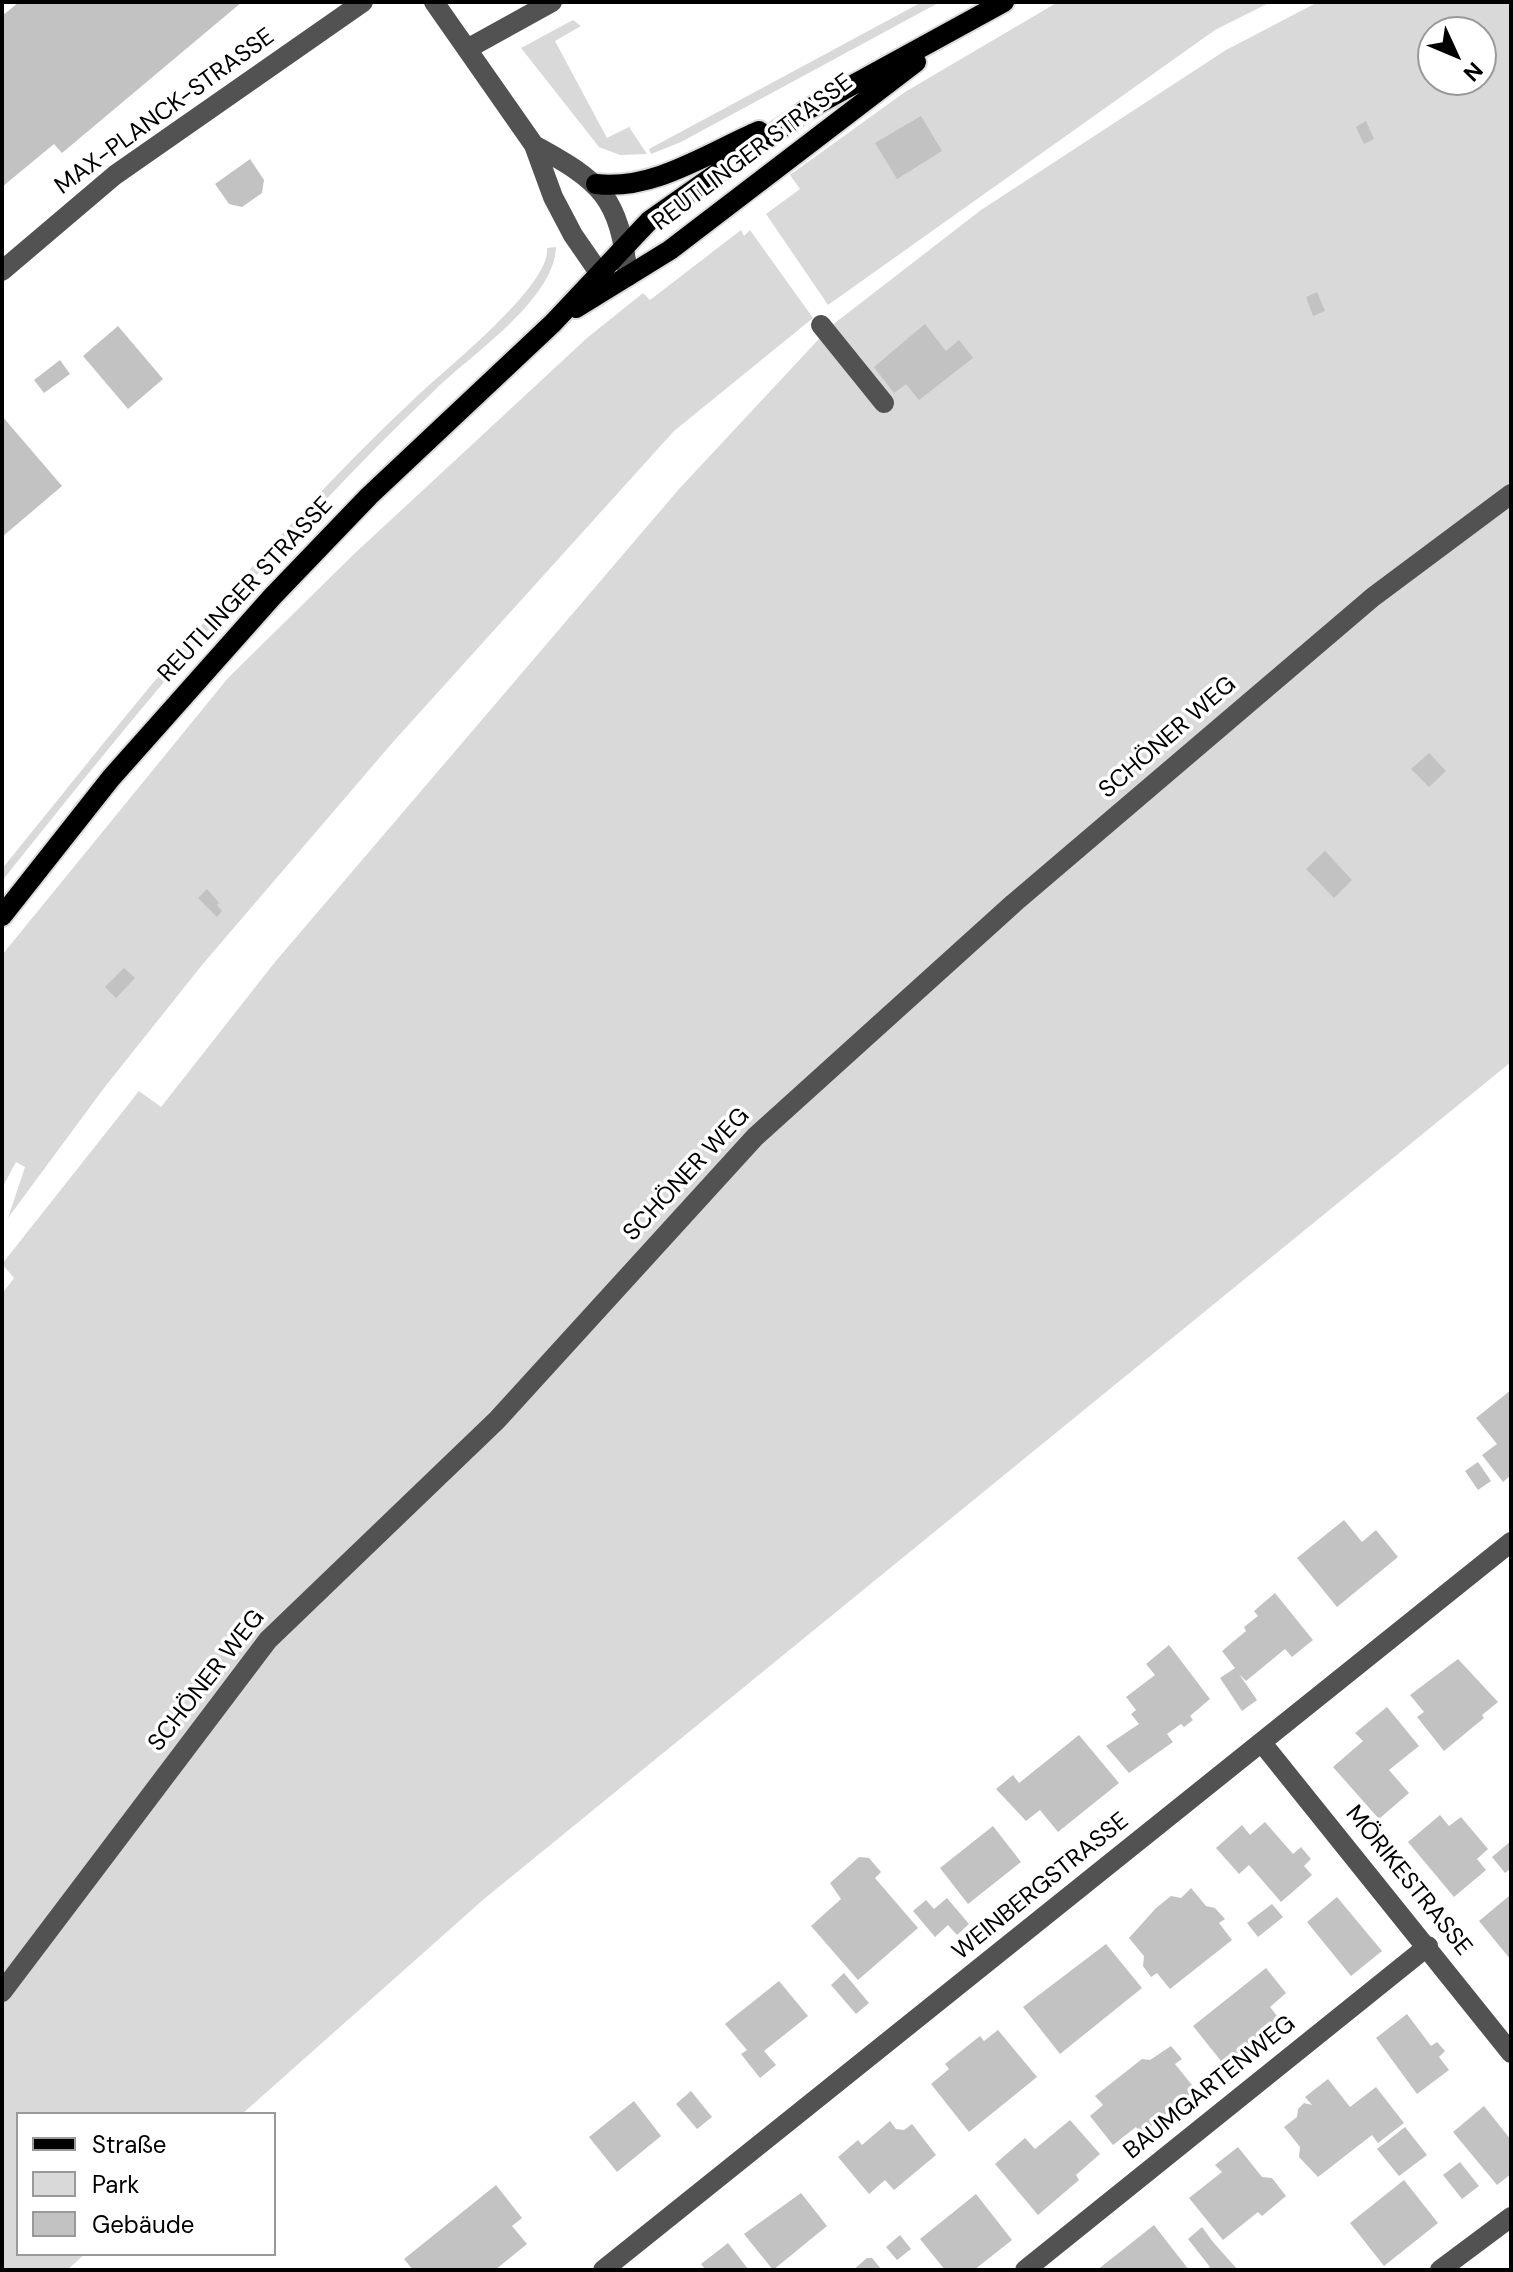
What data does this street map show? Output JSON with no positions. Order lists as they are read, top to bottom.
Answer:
{
  "streets": {
    "main road": ["REUTLINGER STRASSE"],
    "street": [
      "MAX-PLANCK-STRASSE",
      "SCHÖNER WEG",
      "MÖRIKESTRASSE",
      "WEINBERGSTRASSE",
      "BAUMGARTENWEG"
    ]
  },
  "crossings": [
    ["MÖRIKESTRASSE", "WEINBERGSTRASSE"],
    ["MÖRIKESTRASSE", "BAUMGARTENWEG"]
  ],
  "legend": ["Straße", "Park", "Gebäude"],
  "north": "bottom right"
}
